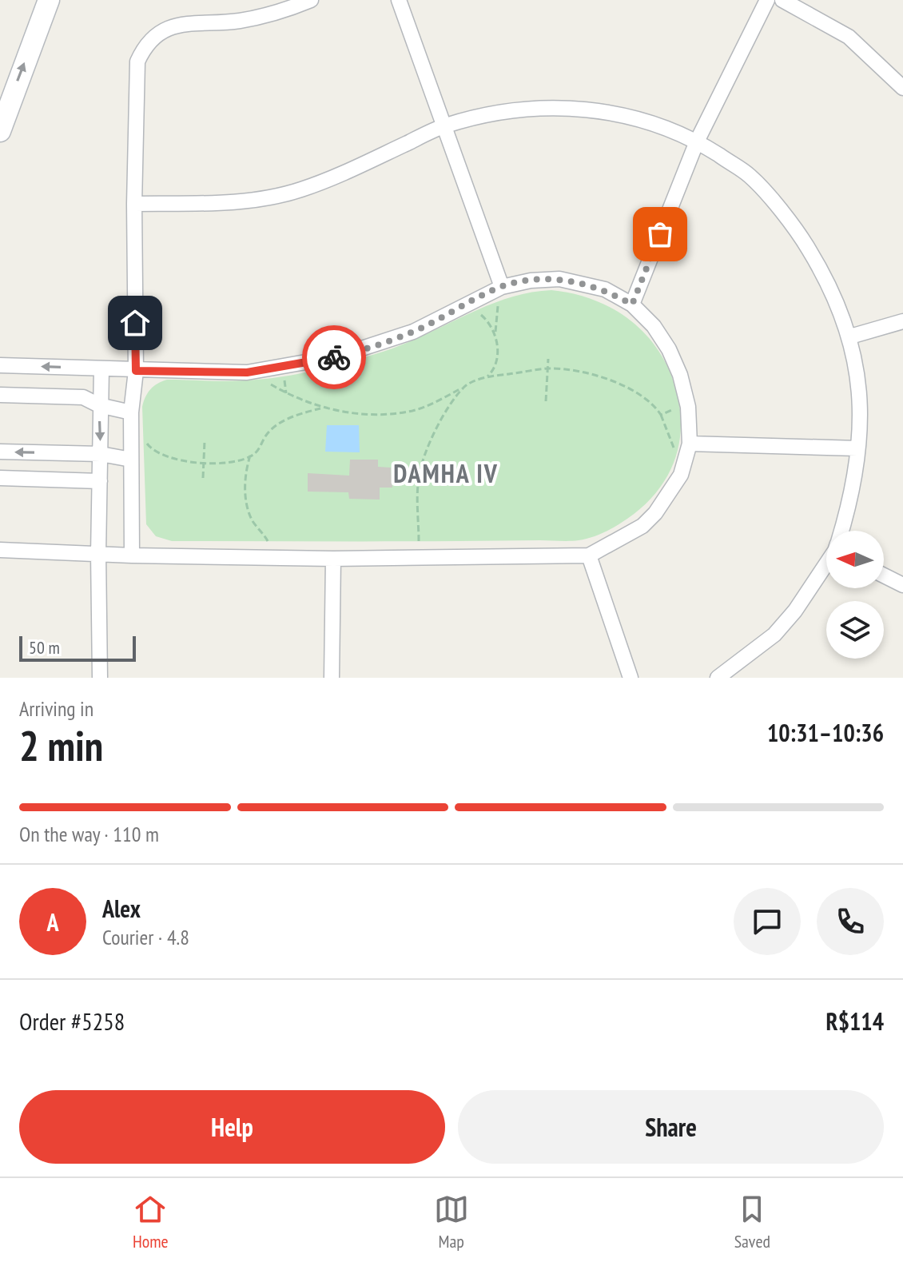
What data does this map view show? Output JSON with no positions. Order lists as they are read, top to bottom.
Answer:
{
  "districts": ["DAMHA IV"],
  "scale_bar": "50 m",
  "north": "left",
  "page": {
    "scale": "50 m",
    "heading": ["2 min", "Arriving in", "10:31–10:36"],
    "panel": [
      "Alex",
      "Courier · 4.8",
      "Order #5258",
      "R$114"
    ],
    "bar": "On the way · 110 m",
    "round": "A",
    "buttons": ["Help", "Share"],
    "tabs": ["Home", "Map", "Saved"]
  }
}
